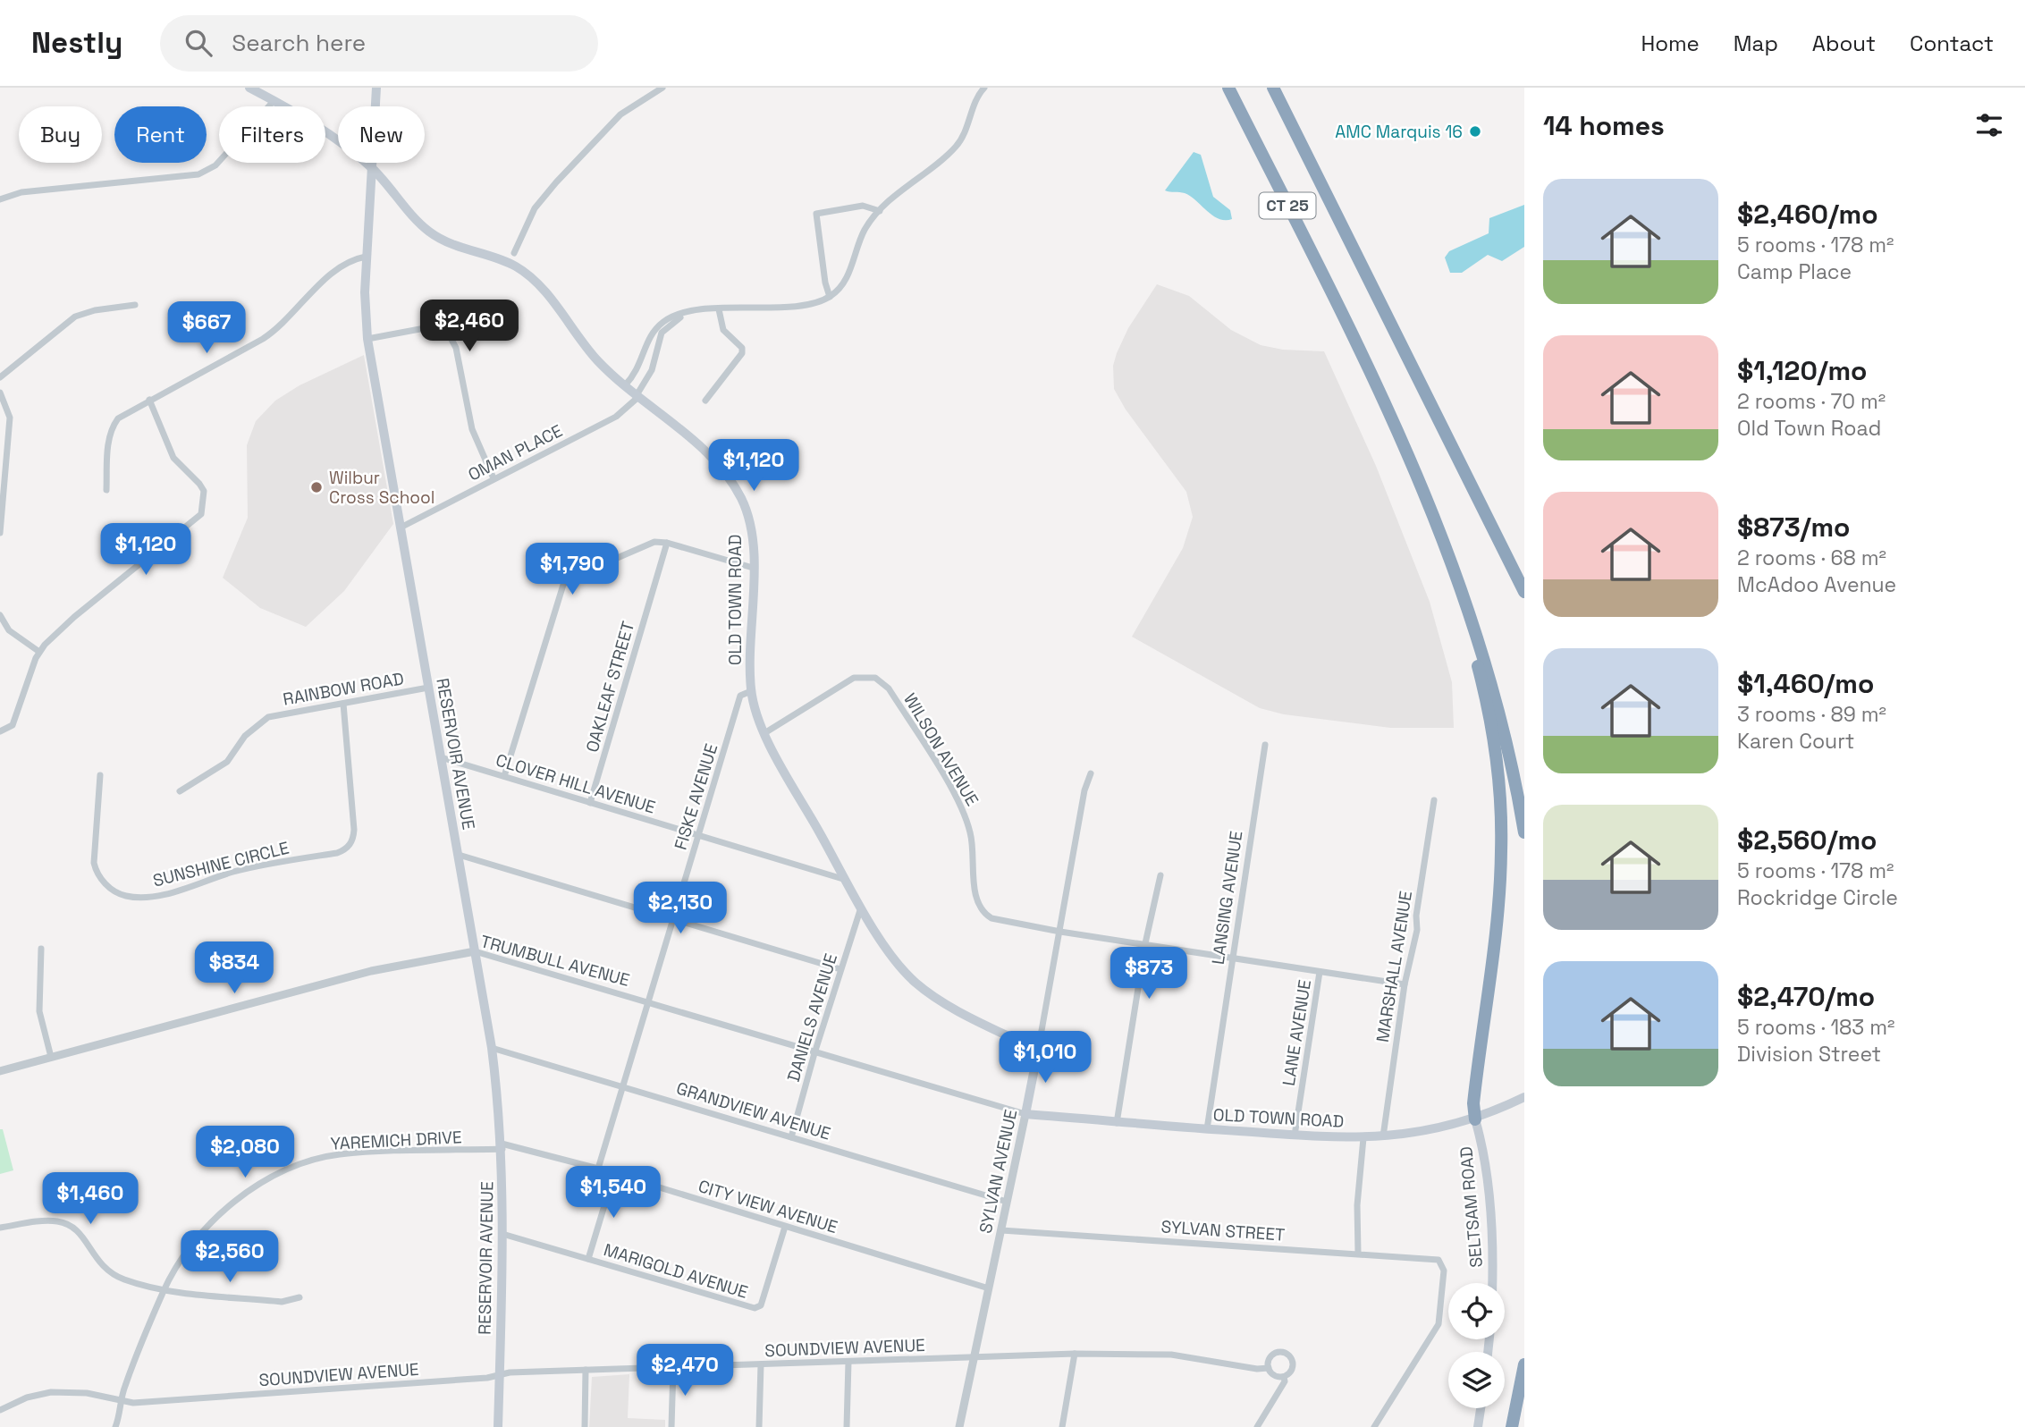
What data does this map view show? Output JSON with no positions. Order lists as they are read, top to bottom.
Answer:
{
  "streets": {
    "highway": ["CT 25"],
    "main road": [
      "OLD TOWN ROAD",
      "RESERVOIR AVENUE",
      "SYLVAN AVENUE",
      "SELTSAM ROAD"
    ],
    "street": [
      "OMAN PLACE",
      "OAKLEAF STREET",
      "RAINBOW ROAD",
      "WILSON AVENUE",
      "CLOVER HILL AVENUE",
      "FISKE AVENUE",
      "SUNSHINE CIRCLE",
      "LANSING AVENUE",
      "TRUMBULL AVENUE",
      "MARSHALL AVENUE",
      "DANIELS AVENUE",
      "LANE AVENUE",
      "GRANDVIEW AVENUE",
      "YAREMICH DRIVE",
      "CITY VIEW AVENUE",
      "SYLVAN STREET",
      "MARIGOLD AVENUE",
      "SOUNDVIEW AVENUE"
    ]
  },
  "crossings": [
    ["OMAN PLACE", "OLD TOWN ROAD"],
    ["OMAN PLACE", "RESERVOIR AVENUE"],
    ["OLD TOWN ROAD", "WILSON AVENUE"],
    ["OLD TOWN ROAD", "RESERVOIR AVENUE"],
    ["OLD TOWN ROAD", "CLOVER HILL AVENUE"],
    ["OLD TOWN ROAD", "FISKE AVENUE"],
    ["OLD TOWN ROAD", "LANSING AVENUE"],
    ["OLD TOWN ROAD", "TRUMBULL AVENUE"],
    ["OLD TOWN ROAD", "MARSHALL AVENUE"],
    ["OLD TOWN ROAD", "DANIELS AVENUE"],
    ["OLD TOWN ROAD", "LANE AVENUE"],
    ["OLD TOWN ROAD", "SYLVAN AVENUE"],
    ["OLD TOWN ROAD", "SELTSAM ROAD"],
    ["OAKLEAF STREET", "CLOVER HILL AVENUE"],
    ["RAINBOW ROAD", "RESERVOIR AVENUE"],
    ["RAINBOW ROAD", "SUNSHINE CIRCLE"],
    ["WILSON AVENUE", "LANSING AVENUE"],
    ["WILSON AVENUE", "MARSHALL AVENUE"],
    ["WILSON AVENUE", "LANE AVENUE"],
    ["WILSON AVENUE", "SYLVAN AVENUE"],
    ["RESERVOIR AVENUE", "CLOVER HILL AVENUE"],
    ["RESERVOIR AVENUE", "TRUMBULL AVENUE"],
    ["RESERVOIR AVENUE", "GRANDVIEW AVENUE"],
    ["RESERVOIR AVENUE", "YAREMICH DRIVE"],
    ["RESERVOIR AVENUE", "CITY VIEW AVENUE"],
    ["RESERVOIR AVENUE", "MARIGOLD AVENUE"],
    ["RESERVOIR AVENUE", "SOUNDVIEW AVENUE"],
    ["CLOVER HILL AVENUE", "FISKE AVENUE"],
    ["FISKE AVENUE", "TRUMBULL AVENUE"],
    ["FISKE AVENUE", "GRANDVIEW AVENUE"],
    ["FISKE AVENUE", "CITY VIEW AVENUE"],
    ["TRUMBULL AVENUE", "DANIELS AVENUE"],
    ["TRUMBULL AVENUE", "SYLVAN AVENUE"],
    ["DANIELS AVENUE", "GRANDVIEW AVENUE"],
    ["GRANDVIEW AVENUE", "SYLVAN AVENUE"],
    ["YAREMICH DRIVE", "CITY VIEW AVENUE"],
    ["YAREMICH DRIVE", "SOUNDVIEW AVENUE"],
    ["SYLVAN AVENUE", "CITY VIEW AVENUE"],
    ["SYLVAN AVENUE", "SYLVAN STREET"],
    ["SYLVAN AVENUE", "SOUNDVIEW AVENUE"],
    ["CITY VIEW AVENUE", "MARIGOLD AVENUE"]
  ],
  "places": ["AMC Marquis 16", "Wilbur Cross School"],
  "page": {
    "header": "Nestly",
    "search": "Search here",
    "nav": [
      "Home",
      "Map",
      "About",
      "Contact"
    ],
    "heading": "14 homes",
    "chip": [
      "Buy",
      "Rent",
      "Filters",
      "New"
    ],
    "list": [
      {
        "name": "$2,460/mo",
        "note": "5 rooms · 178 m² · Camp Place"
      },
      {
        "name": "$1,120/mo",
        "note": "2 rooms · 70 m² · Old Town Road"
      },
      {
        "name": "$873/mo",
        "note": "2 rooms · 68 m² · McAdoo Avenue"
      },
      {
        "name": "$1,460/mo",
        "note": "3 rooms · 89 m² · Karen Court"
      },
      {
        "name": "$2,560/mo",
        "note": "5 rooms · 178 m² · Rockridge Circle"
      },
      {
        "name": "$2,470/mo",
        "note": "5 rooms · 183 m² · Division Street"
      }
    ],
    "price": [
      "$2,460",
      "$667",
      "$1,120",
      "$1,120",
      "$1,790",
      "$2,130",
      "$834",
      "$873",
      "$1,010",
      "$2,080",
      "$1,540",
      "$1,460",
      "$2,560",
      "$2,470"
    ]
  }
}
